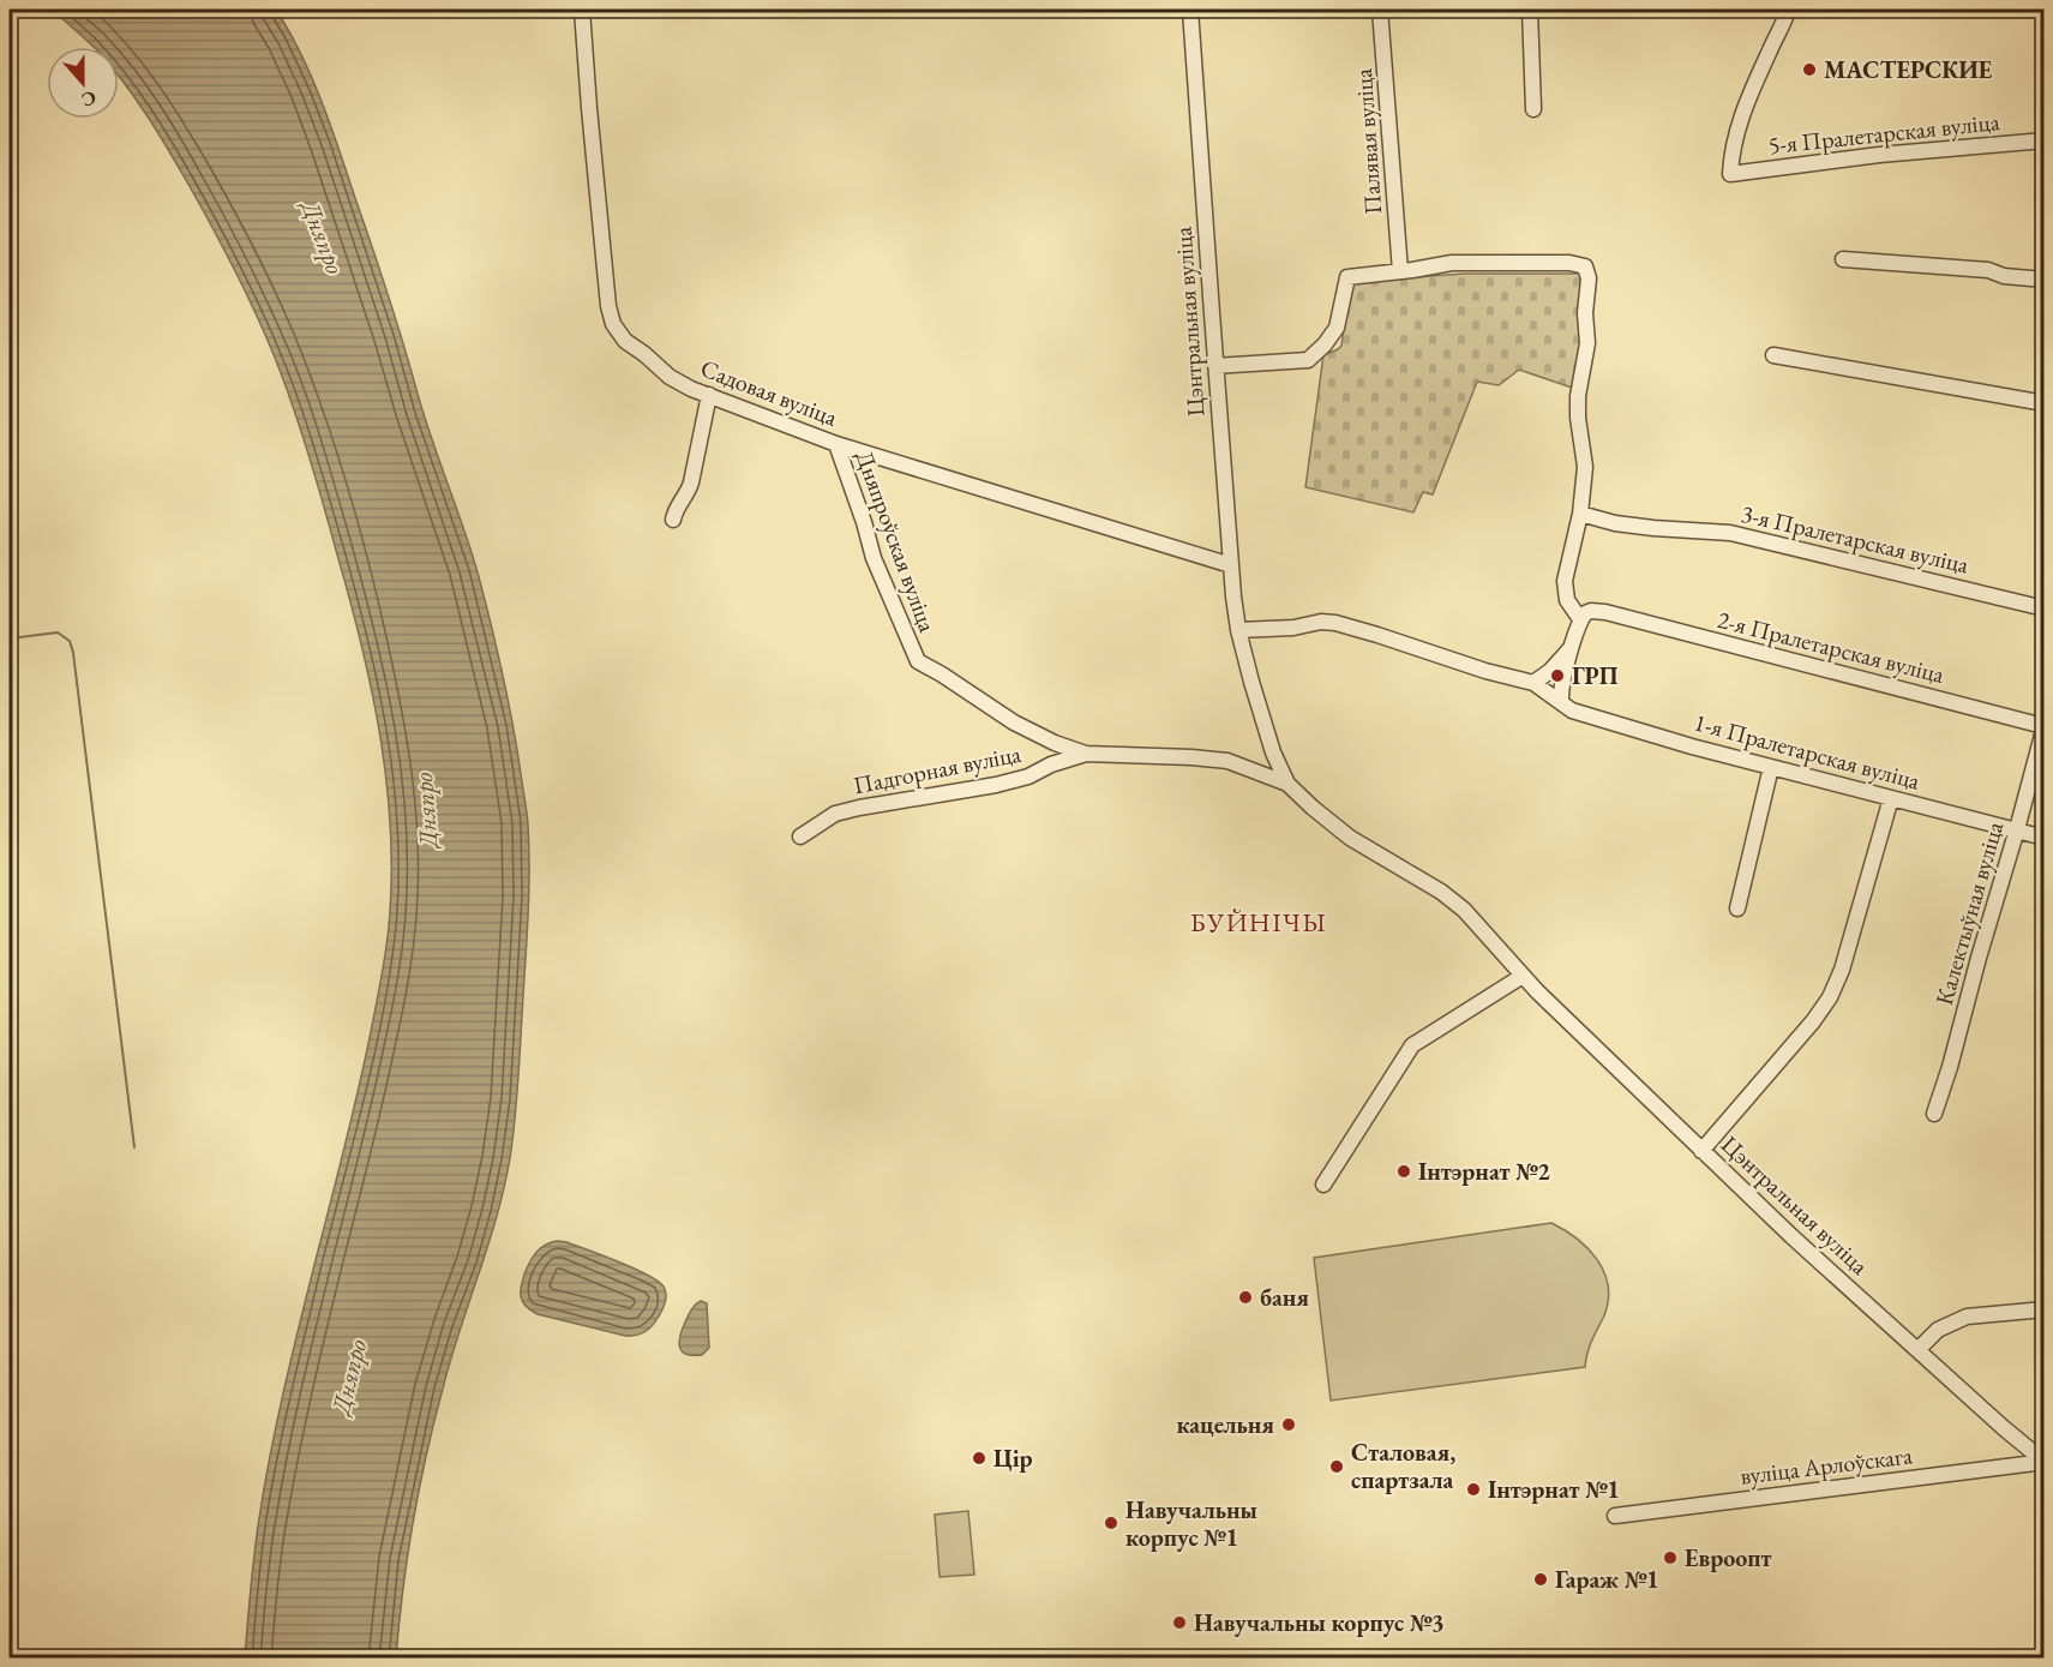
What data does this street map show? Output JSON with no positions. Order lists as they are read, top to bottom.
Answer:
{
  "streets": {
    "street": [
      "5-я Пралетарская вуліца",
      "Палявая вуліца",
      "Цэнтральная вуліца",
      "Садовая вуліца",
      "3-я Пралетарская вуліца",
      "Дняпроўская вуліца",
      "2-я Пралетарская вуліца",
      "1-я Пралетарская вуліца",
      "Падгорная вуліца",
      "Калектыўная вуліца",
      "вуліца Арлоўскага"
    ]
  },
  "crossings": [
    ["Цэнтральная вуліца", "Садовая вуліца"],
    ["Цэнтральная вуліца", "Падгорная вуліца"],
    ["Цэнтральная вуліца", "вуліца Арлоўскага"],
    ["Садовая вуліца", "Дняпроўская вуліца"],
    ["Дняпроўская вуліца", "Падгорная вуліца"],
    ["2-я Пралетарская вуліца", "Калектыўная вуліца"],
    ["1-я Пралетарская вуліца", "Калектыўная вуліца"]
  ],
  "districts": ["БУЙНІЧЫ"],
  "water": ["Дняпро"],
  "places": [
    "МАСТЕРСКИЕ",
    "ГРП",
    "Інтэрнат №2",
    "баня",
    "кацельня",
    "Цір",
    "Сталовая, спартзала",
    "Інтэрнат №1",
    "Навучальны корпус №1",
    "Евроопт",
    "Гараж №1",
    "Навучальны корпус №3"
  ],
  "north": "bottom"
}
